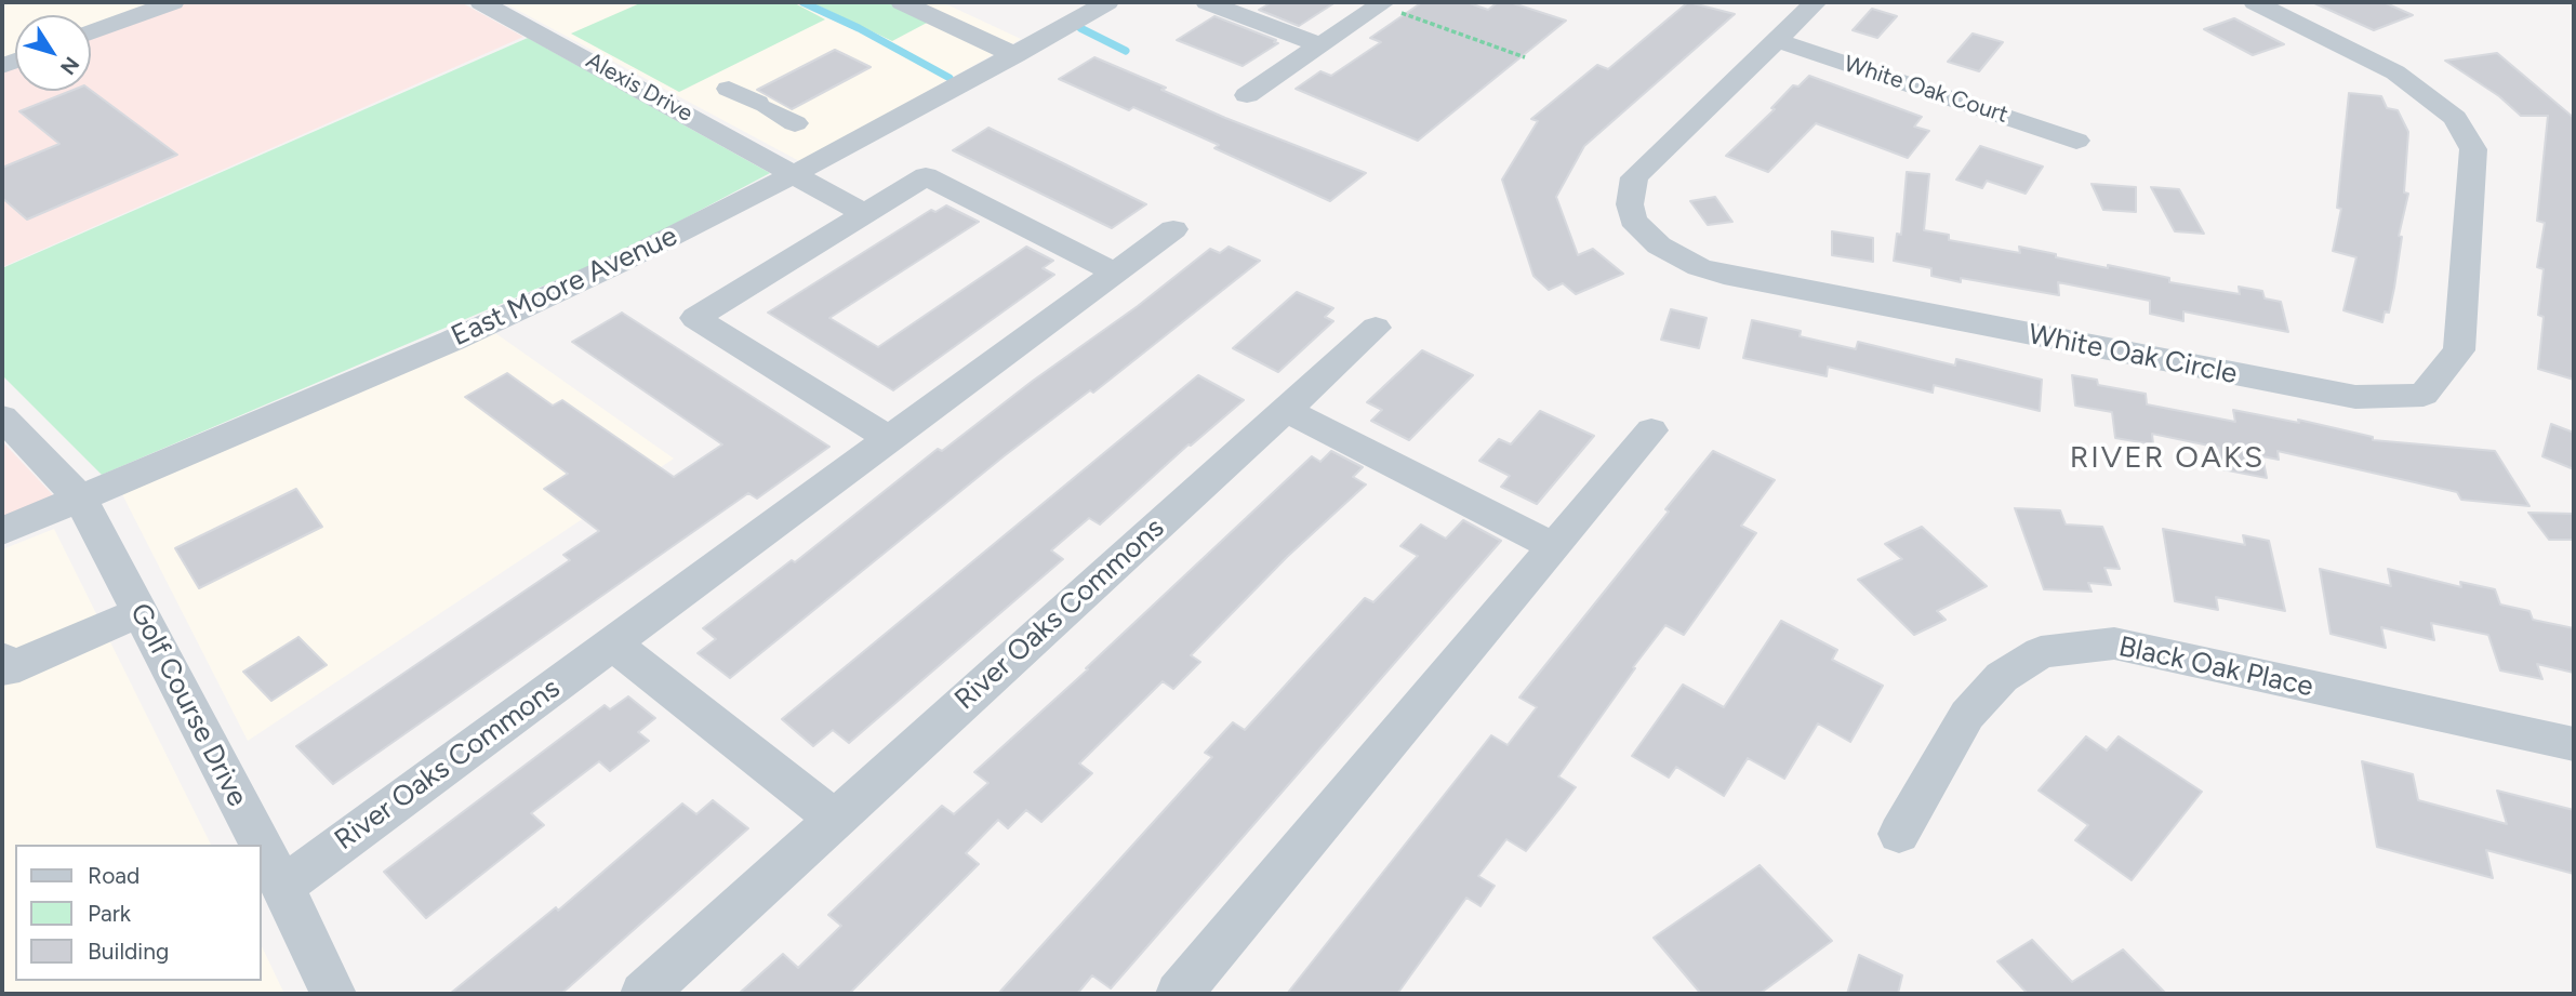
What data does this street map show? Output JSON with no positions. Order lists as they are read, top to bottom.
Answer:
{
  "streets": {
    "street": [
      "Alexis Drive",
      "White Oak Court",
      "East Moore Avenue",
      "White Oak Circle",
      "River Oaks Commons",
      "Black Oak Place",
      "Golf Course Drive"
    ]
  },
  "crossings": [
    ["Alexis Drive", "East Moore Avenue"],
    ["White Oak Court", "White Oak Circle"],
    ["East Moore Avenue", "Golf Course Drive"],
    ["River Oaks Commons", "Golf Course Drive"]
  ],
  "districts": ["RIVER OAKS"],
  "legend": ["Road", "Park", "Building"],
  "north": "bottom right"
}
